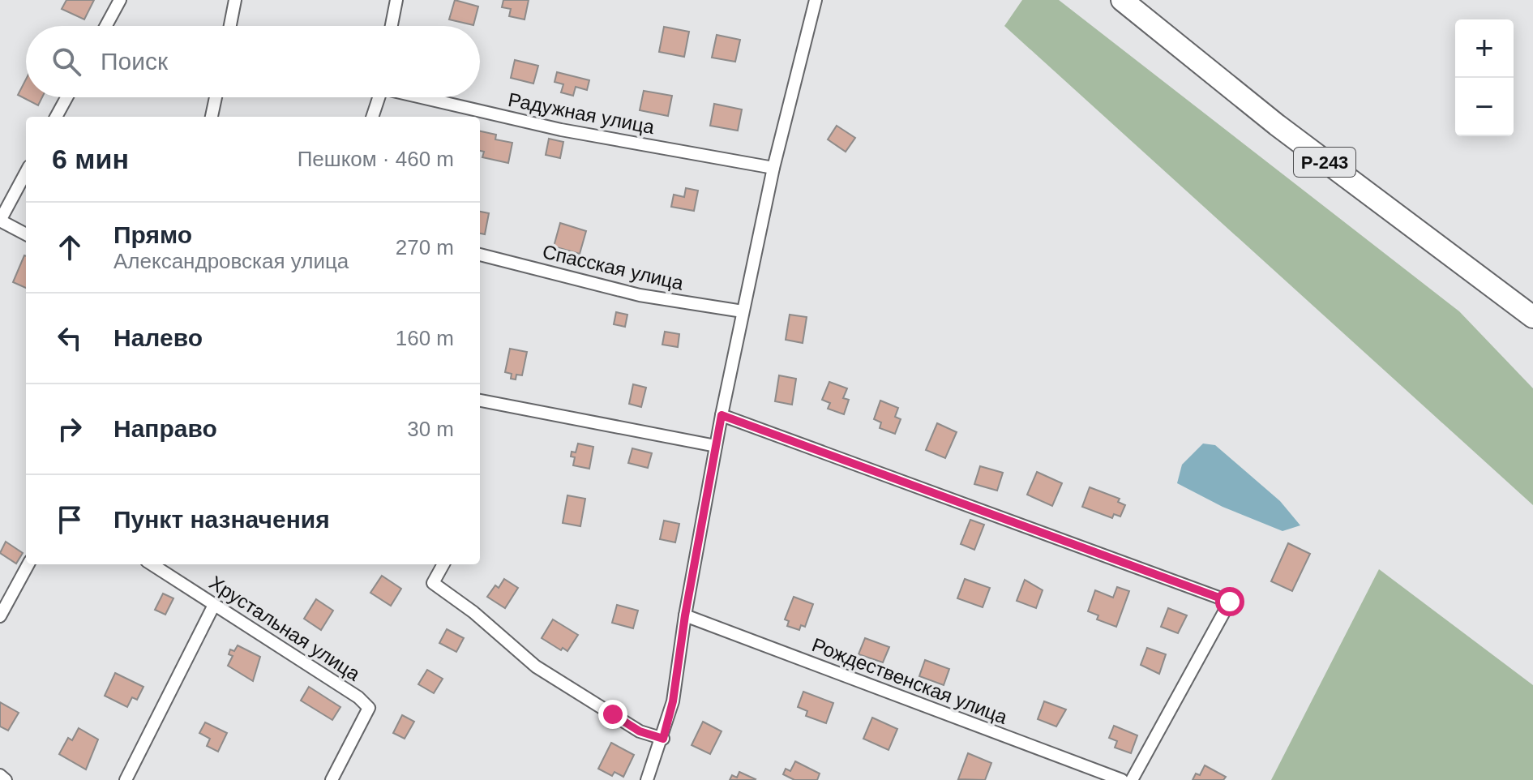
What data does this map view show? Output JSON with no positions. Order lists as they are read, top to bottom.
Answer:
{
  "streets": {
    "highway": ["Р-243"],
    "street": [
      "Радужная улица",
      "Спасская улица",
      "Хрустальная улица",
      "Рождественская улица"
    ]
  },
  "page": {
    "map_buttons": ["+", "−"],
    "search": "Поиск",
    "heading": ["6 мин", "Пешком · 460 m"],
    "list": [
      ["Прямо", "Александровская улица", "270 m"],
      ["Налево", "160 m"],
      ["Направо", "30 m"],
      "Пункт назначения"
    ]
  }
}
